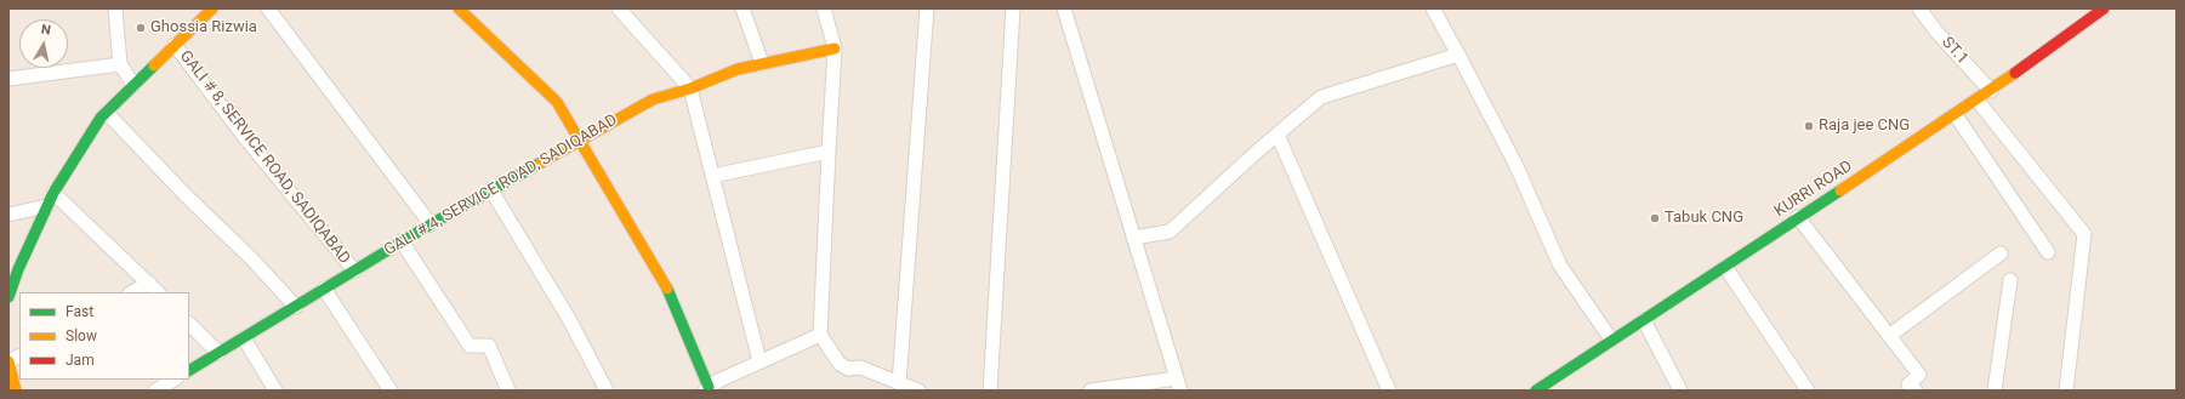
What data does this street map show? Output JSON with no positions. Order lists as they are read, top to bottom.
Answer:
{
  "streets": {
    "street": [
      "ST.1",
      "GALI # 8, SERVICE ROAD, SADIQABAD",
      "GALI # 4, SERVICE ROAD, SADIQABAD",
      "KURRI ROAD"
    ]
  },
  "crossings": [
    ["ST.1", "KURRI ROAD"],
    ["GALI # 8, SERVICE ROAD, SADIQABAD", "GALI # 4, SERVICE ROAD, SADIQABAD"]
  ],
  "places": ["Ghossia Rizwia", "Raja jee CNG", "Tabuk CNG"],
  "legend": ["Fast", "Slow", "Jam"],
  "north": "top"
}
